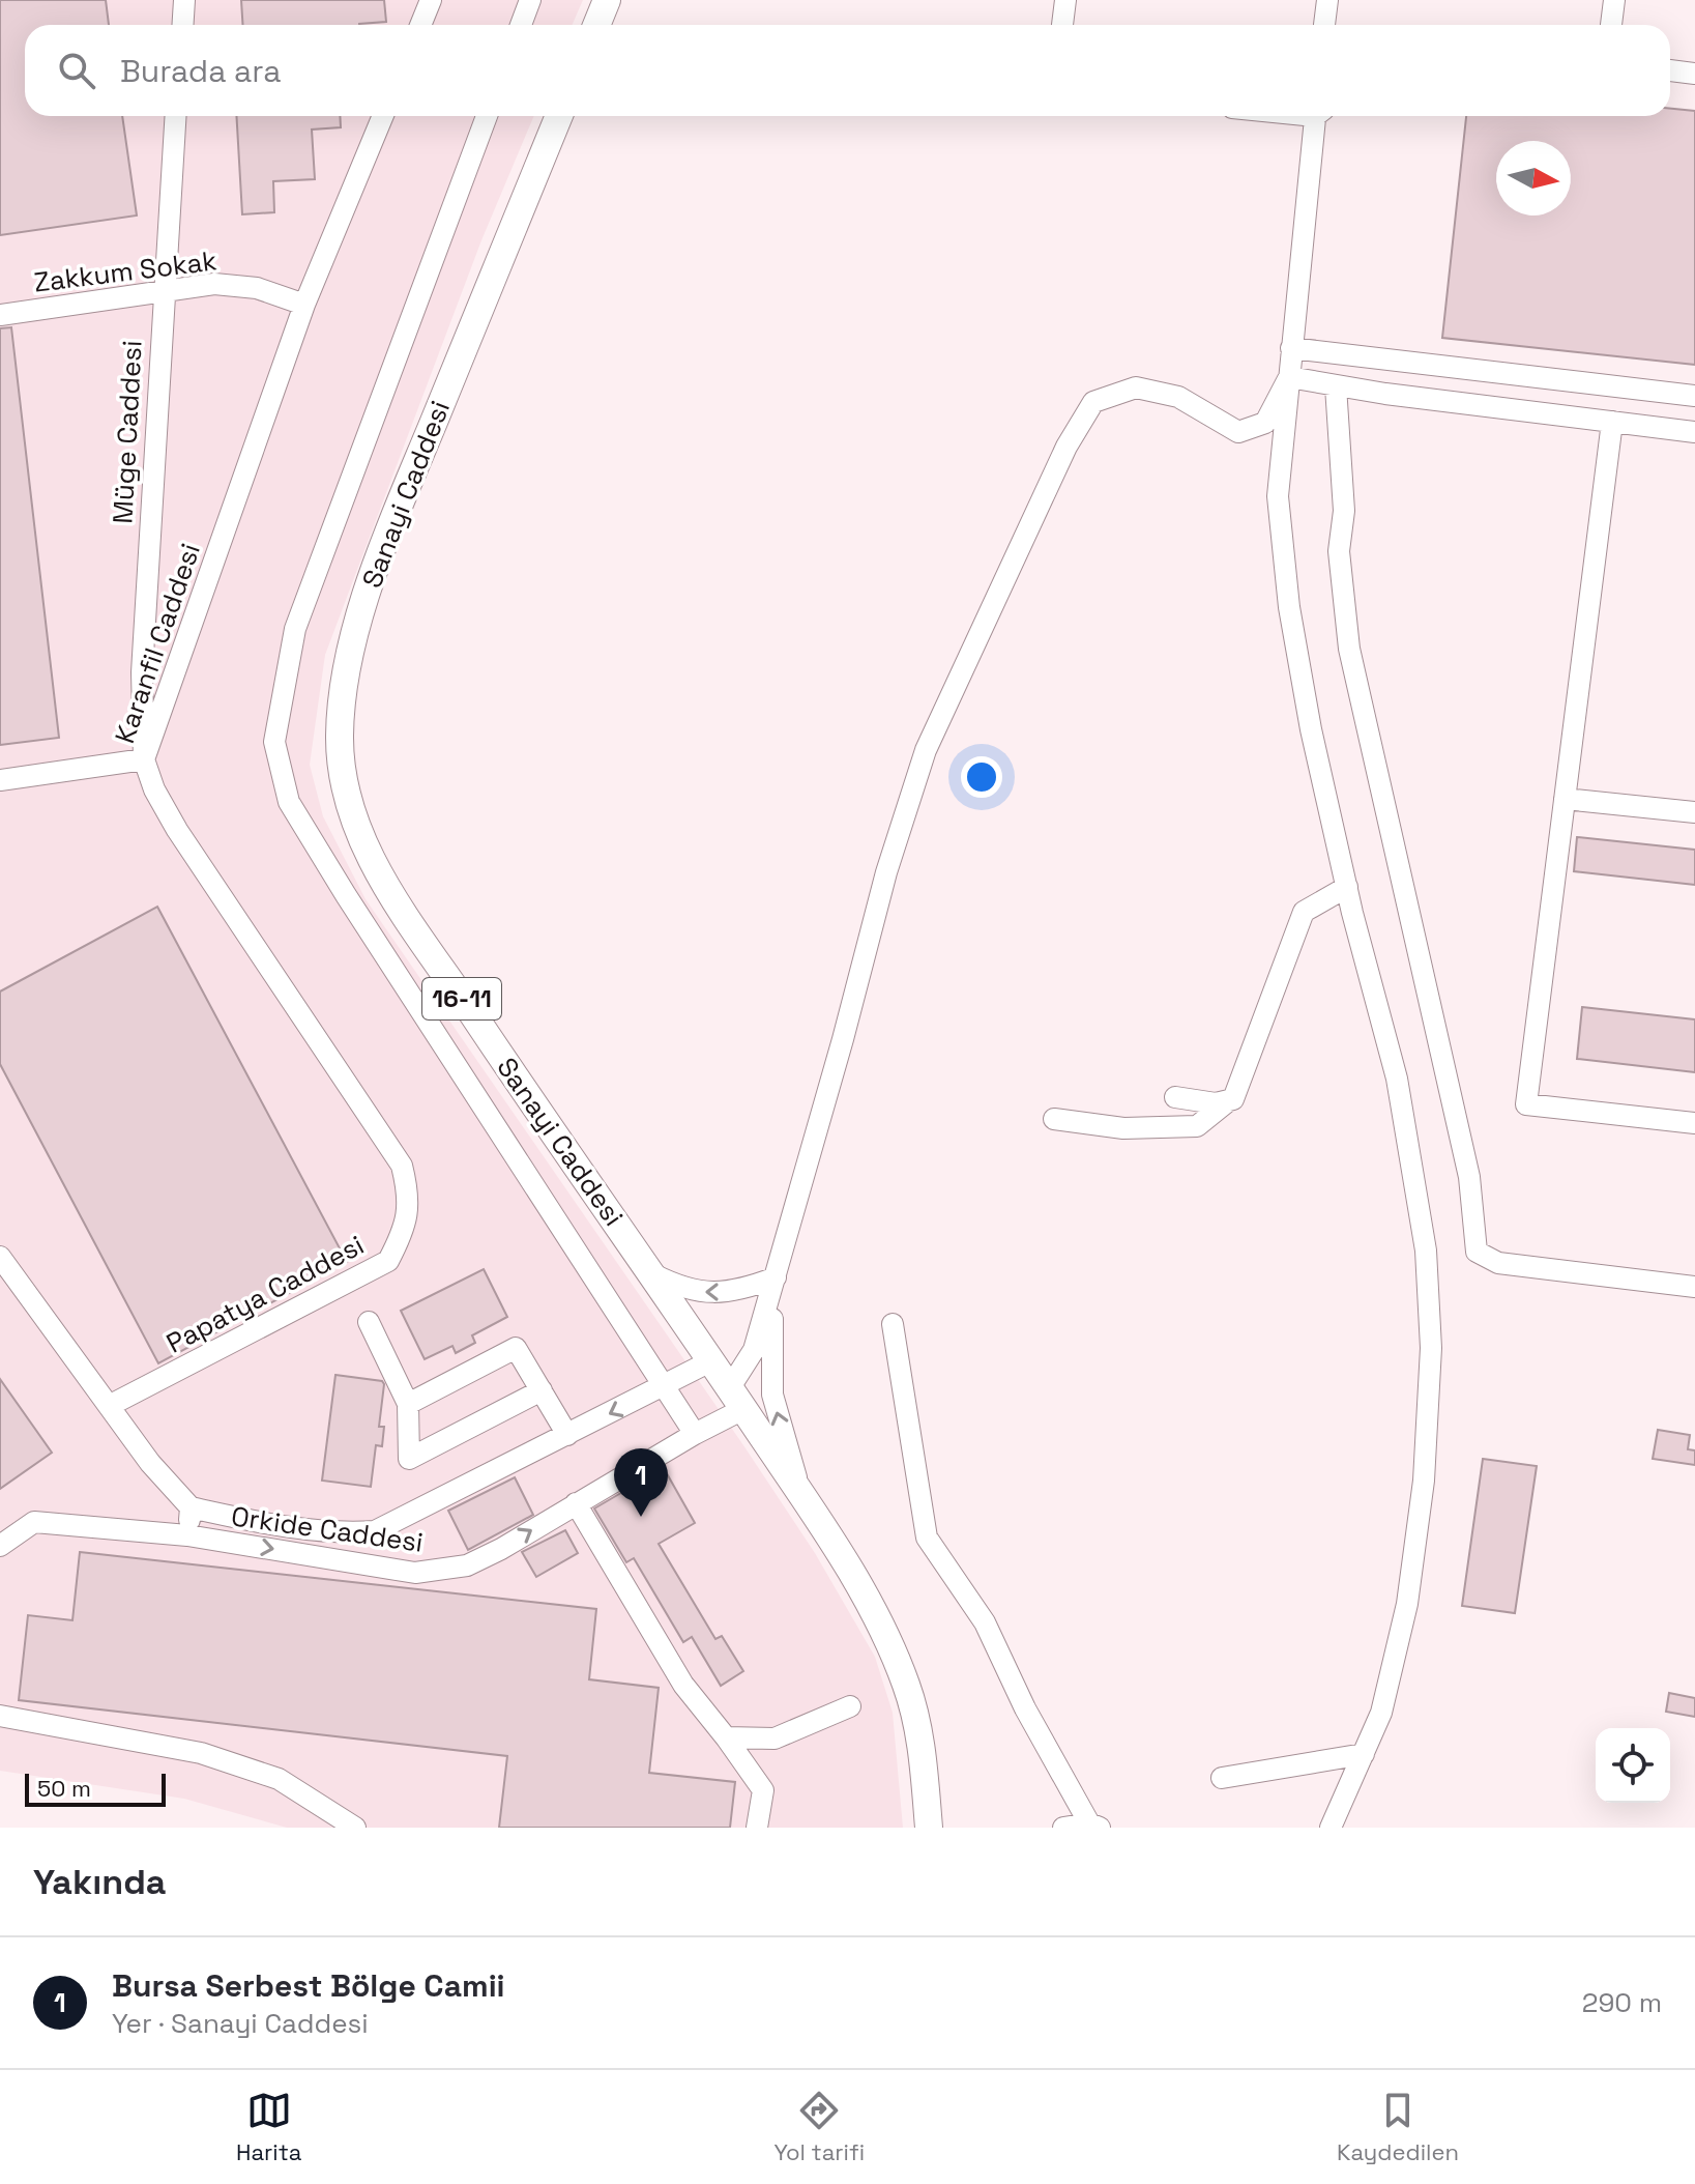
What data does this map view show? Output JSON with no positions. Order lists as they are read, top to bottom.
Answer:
{
  "streets": {
    "main road": ["Sanayi Caddesi", "16-11"],
    "lane": [
      "Zakkum Sokak",
      "Müge Caddesi",
      "Karanfil Caddesi",
      "Papatya Caddesi",
      "Orkide Caddesi"
    ]
  },
  "crossings": [
    ["Zakkum Sokak", "Müge Caddesi"],
    ["Zakkum Sokak", "Karanfil Caddesi"],
    ["Müge Caddesi", "Karanfil Caddesi"],
    ["Sanayi Caddesi", "Orkide Caddesi"],
    ["Karanfil Caddesi", "Papatya Caddesi"]
  ],
  "scale_bar": "50 m",
  "north": "right",
  "page": {
    "search": "Burada ara",
    "pins": "1",
    "scale": "50 m",
    "heading": "Yakında",
    "list": [
      {
        "mark": "1",
        "name": "Bursa Serbest Bölge Camii",
        "note": "Yer · Sanayi Caddesi",
        "value": "290 m"
      }
    ],
    "nav": ["Harita", "Yol tarifi", "Kaydedilen"]
  }
}
